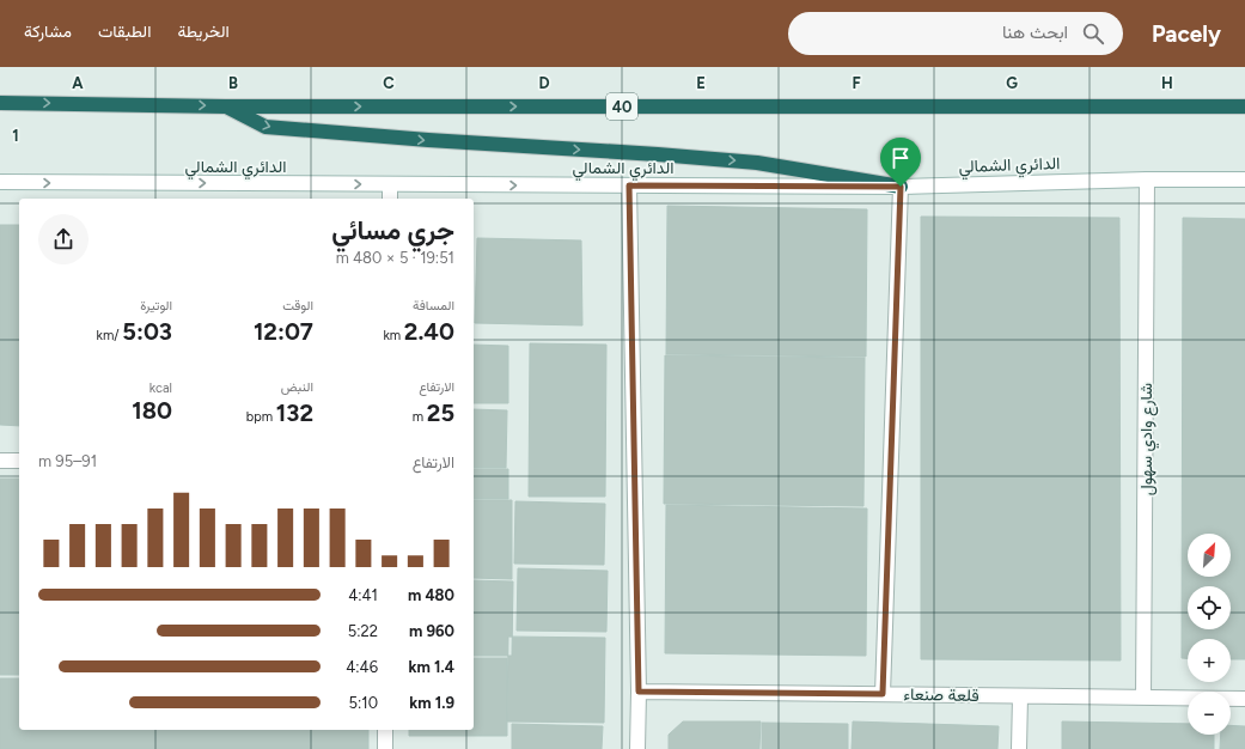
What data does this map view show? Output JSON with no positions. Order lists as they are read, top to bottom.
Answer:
{
  "streets": {
    "highway": ["40"],
    "street": ["الدائري الشمالي", "شارع وادي سهول", "قلعة صنعاء"]
  },
  "crossings": [
    ["الدائري الشمالي", "شارع وادي سهول"],
    ["شارع وادي سهول", "قلعة صنعاء"]
  ],
  "one_way": ["الدائري الشمالي"],
  "north": "top right",
  "page": {
    "header": "Pacely",
    "search": "ابحث هنا",
    "nav": ["الخريطة", "الطبقات", "مشاركة"],
    "heading": ["جري مسائي", "19:51 · 5 × 480 m"],
    "stats": [
      ["المسافة", "2.40 km"],
      ["الوقت", "12:07"],
      ["الوتيرة", "5:03 /km"],
      ["الارتفاع", "25 m"],
      ["النبض", "132 bpm"],
      ["kcal", "180"]
    ],
    "chart": ["الارتفاع", "91–95 m"],
    "map_buttons": ["+", "−"],
    "list": [
      {
        "name": "480 m",
        "note": "4:41"
      },
      {
        "name": "960 m",
        "note": "5:22"
      },
      {
        "name": "1.4 km",
        "note": "4:46"
      },
      {
        "name": "1.9 km",
        "note": "5:10"
      }
    ]
  },
  "grid": {
    "columns": [
      "A",
      "B",
      "C",
      "D",
      "E",
      "F",
      "G",
      "H"
    ],
    "rows": ["1"]
  }
}
